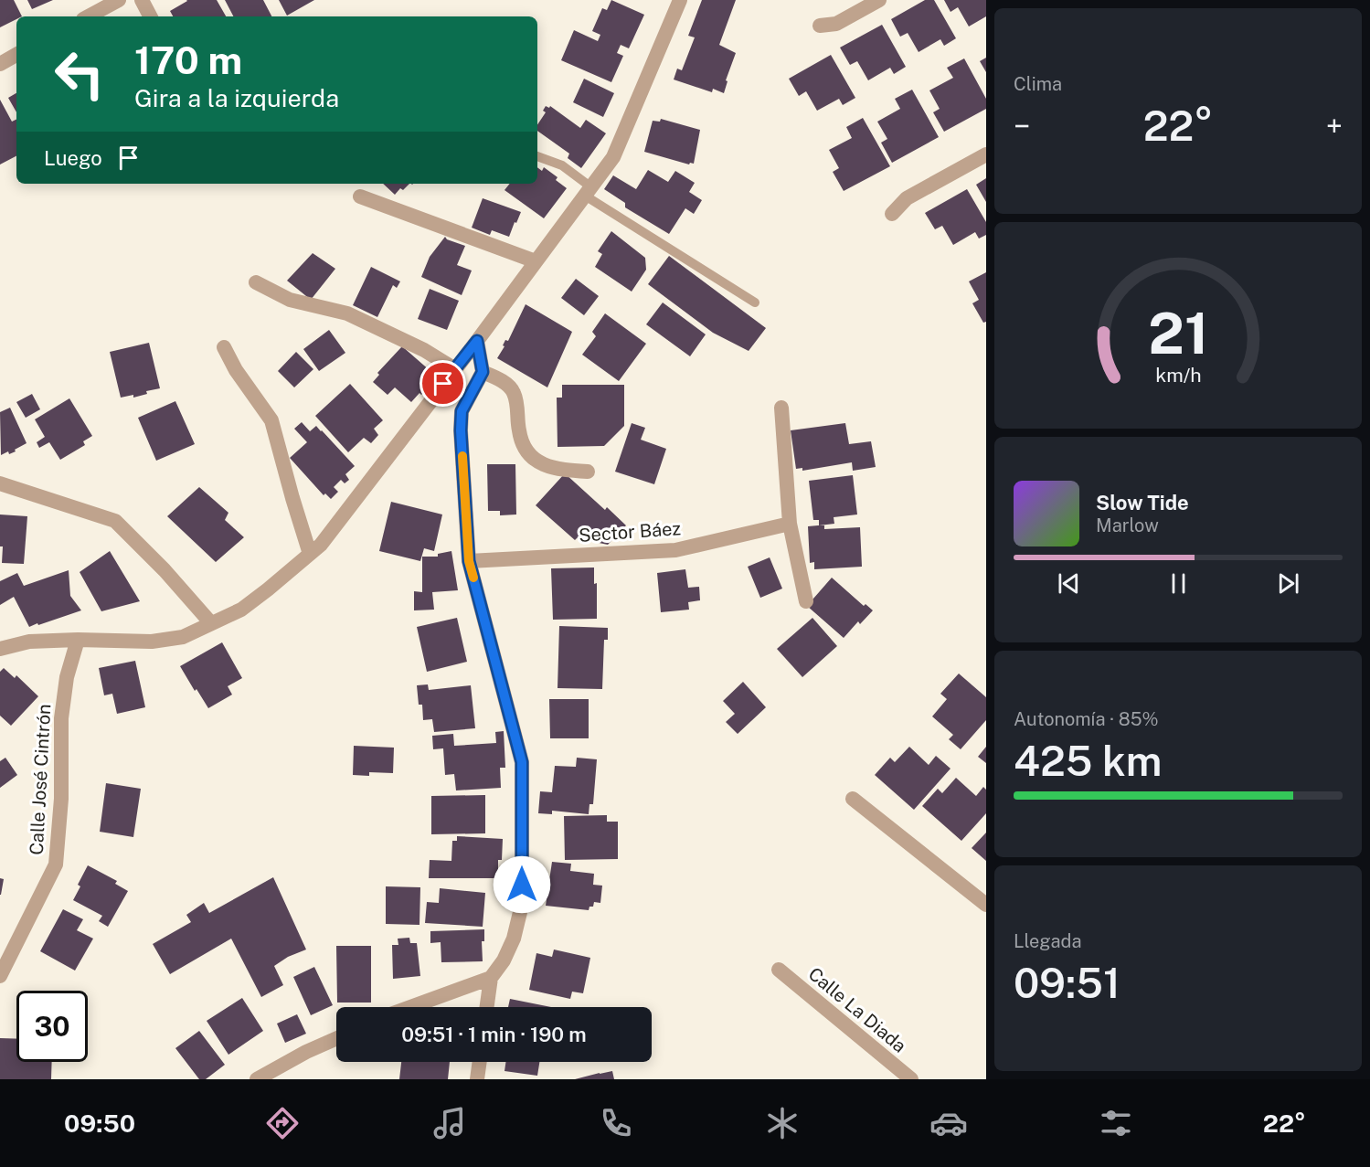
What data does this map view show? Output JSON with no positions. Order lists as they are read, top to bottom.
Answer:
{
  "streets": {
    "street": ["Sector Báez", "Calle José Cintrón", "Calle La Diada"]
  },
  "page": {
    "tile": [
      "Clima",
      ["Autonomía · 85%", "425 km"],
      ["Llegada", "09:51"]
    ],
    "turn": ["170 m", "Gira a la izquierda"],
    "heat": ["−", "22°", "+"],
    "then": "Luego",
    "song": ["Slow Tide", "Marlow"],
    "limit": "30",
    "trip": "09:51 · 1 min · 190 m",
    "tabs": ["09:50", "22°"],
    "gauge": ["21", "km/h"]
  }
}
